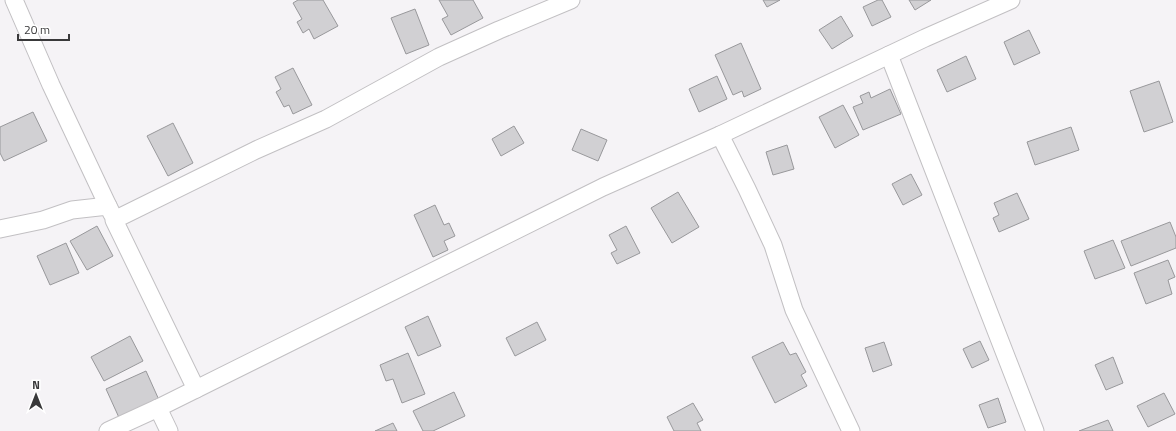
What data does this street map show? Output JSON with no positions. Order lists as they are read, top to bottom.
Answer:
{
  "scale_bar": "20 m",
  "north": "top"
}
